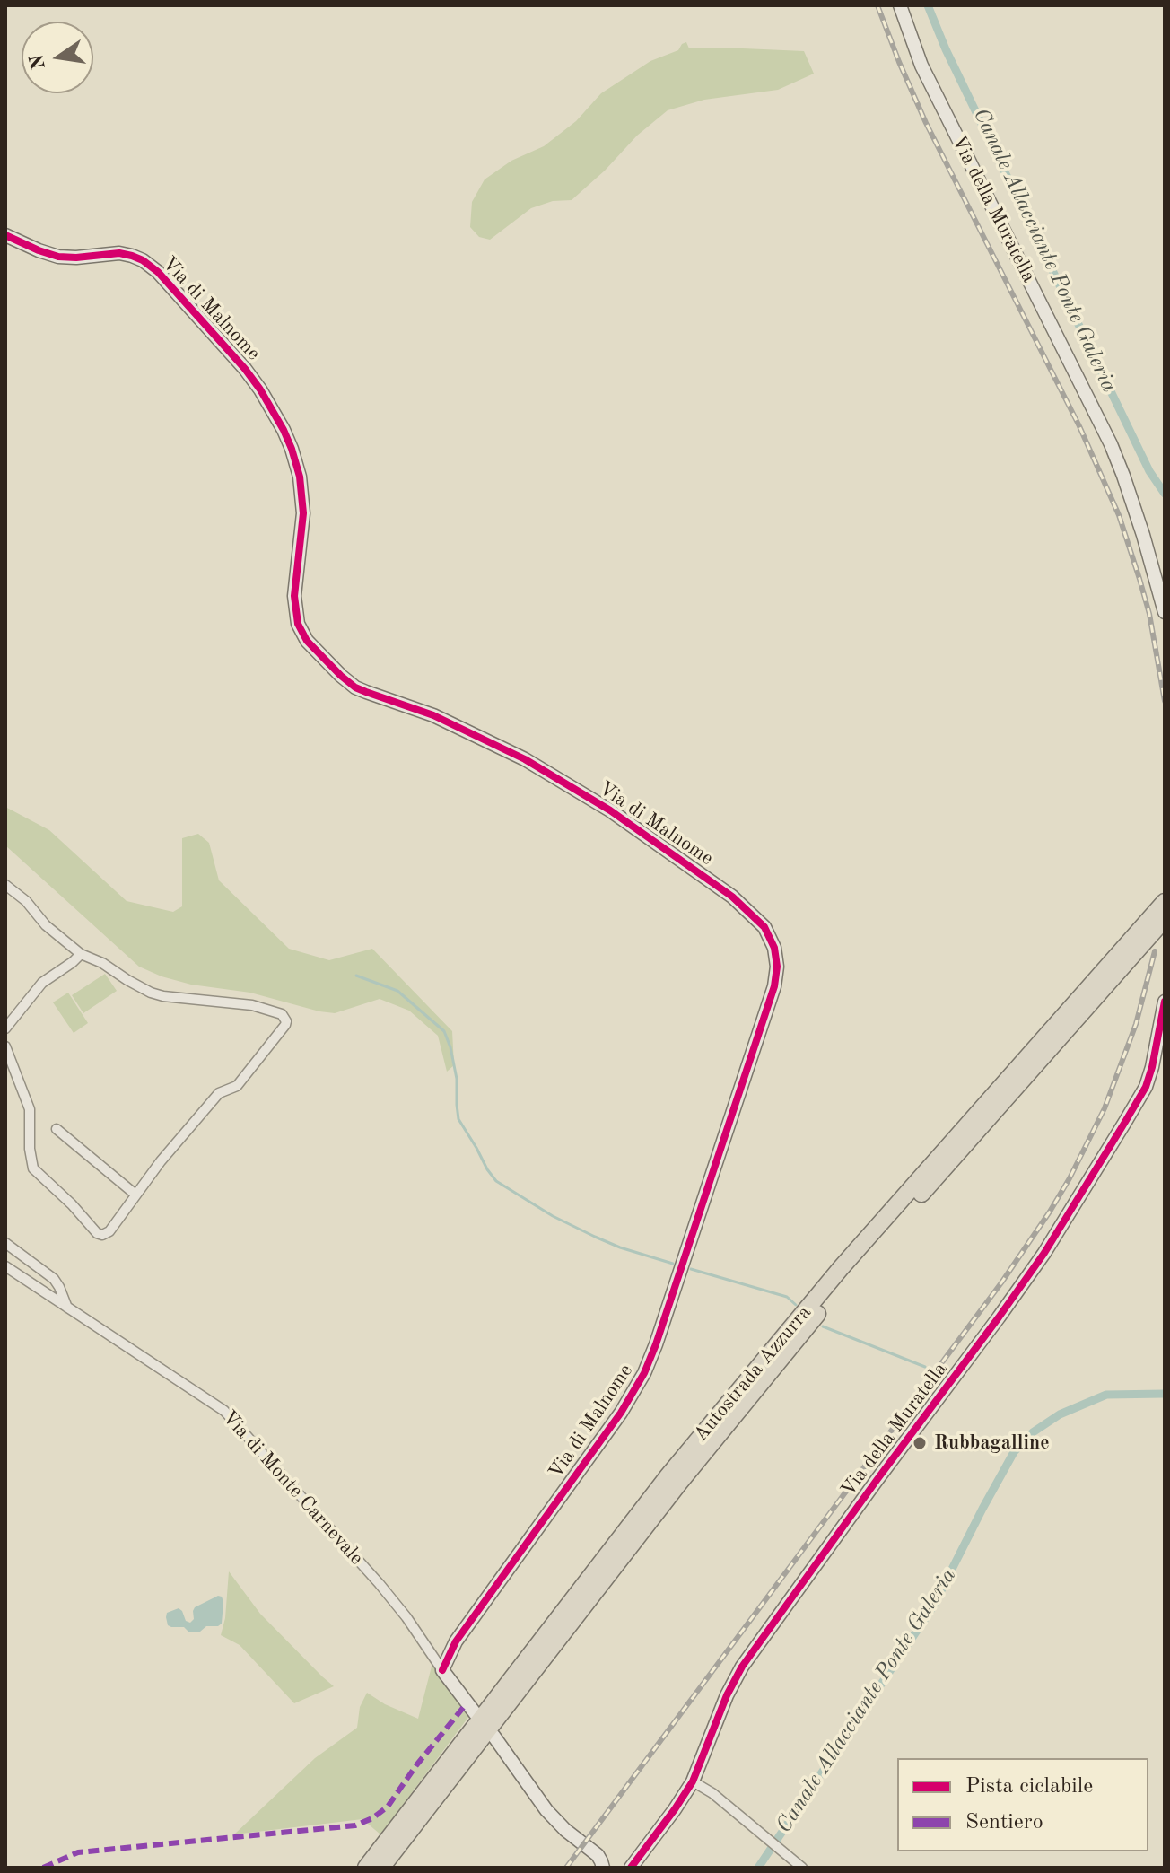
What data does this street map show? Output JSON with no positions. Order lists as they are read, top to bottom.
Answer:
{
  "streets": {
    "highway": ["Autostrada Azzurra"],
    "street": ["Via della Muratella", "Via di Malnome", "Via di Monte Carnevale"]
  },
  "crossings": [
    ["Via di Malnome", "Via di Monte Carnevale"]
  ],
  "water": ["Canale Allacciante Ponte Galeria"],
  "places": ["Rubbagalline"],
  "legend": ["Pista ciclabile", "Sentiero"],
  "north": "left"
}
